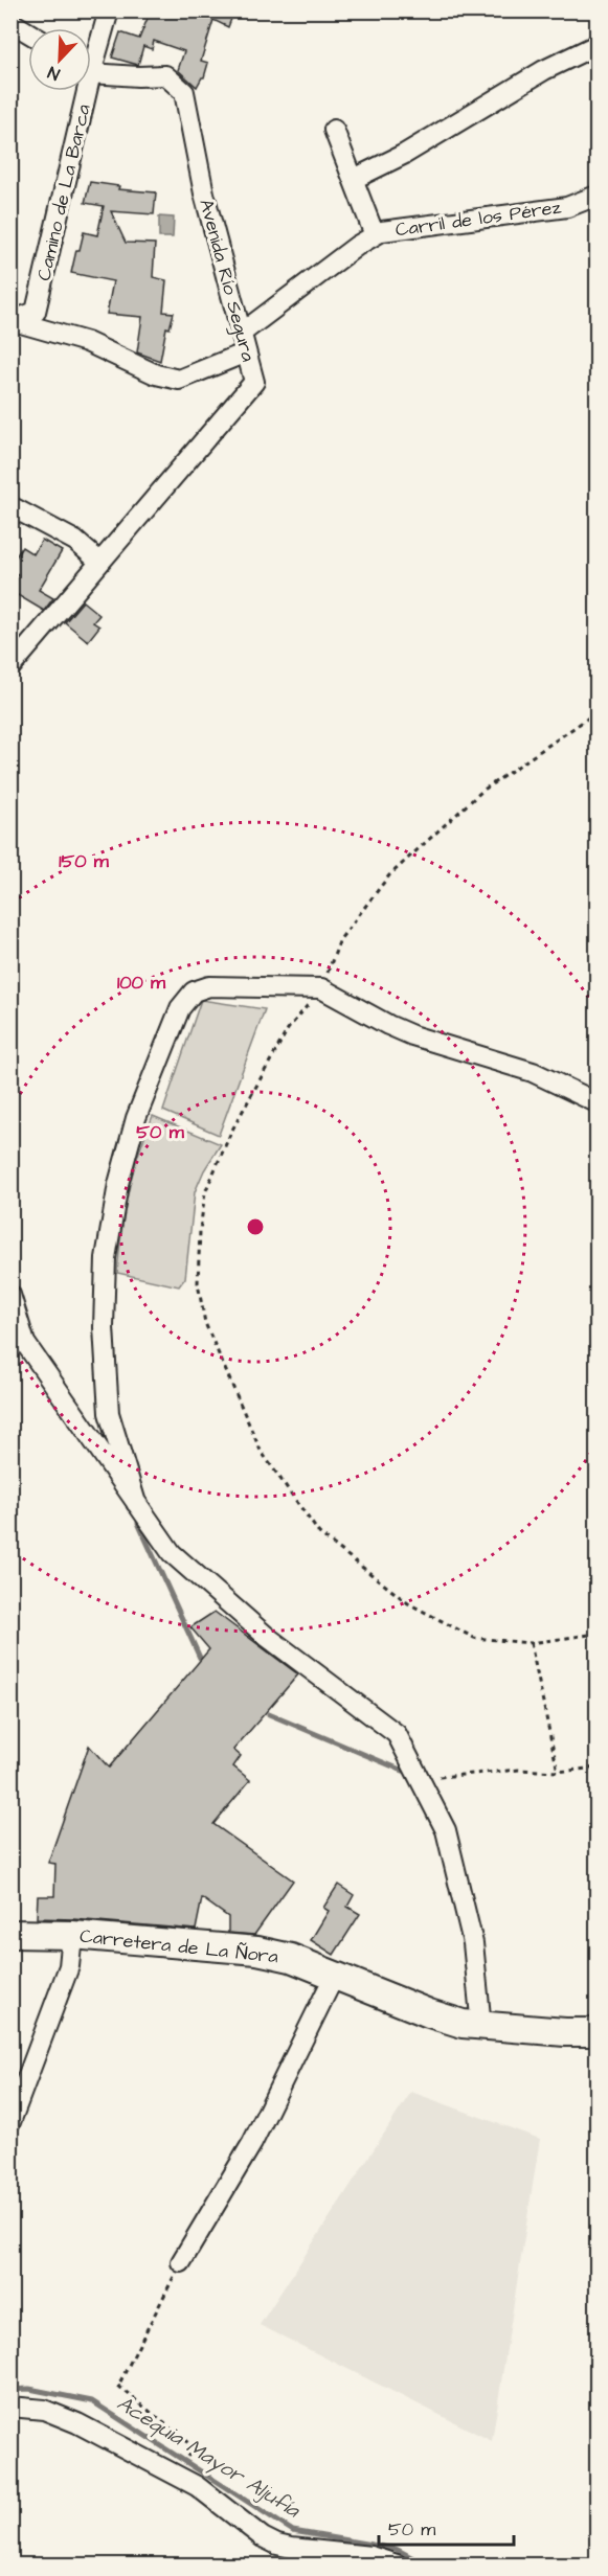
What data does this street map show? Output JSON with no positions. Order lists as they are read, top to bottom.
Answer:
{
  "streets": {
    "main road": ["Carretera de La Ñora"],
    "street": ["Camino de La Barca", "Carril de los Pérez", "Avenida Río Segura"]
  },
  "crossings": [
    ["Carril de los Pérez", "Avenida Río Segura"]
  ],
  "water": ["Acequia Mayor Aljufía"],
  "scale_bar": "50 m",
  "north": "bottom left",
  "rings": ["150 m", "100 m", "50 m"]
}
